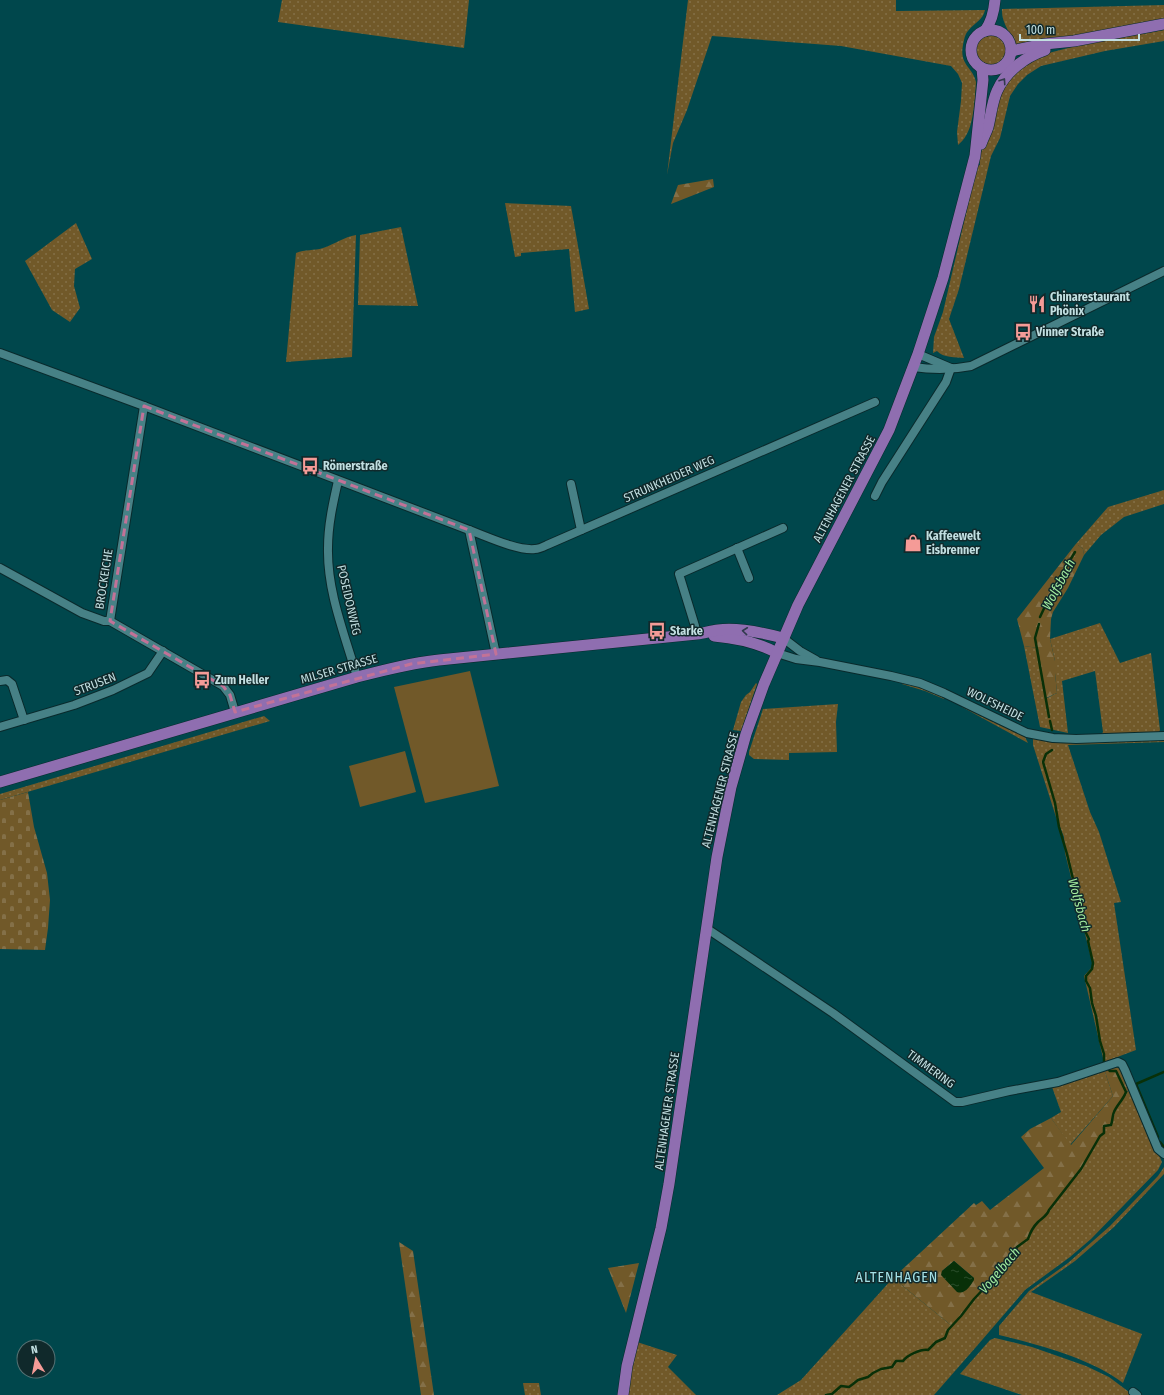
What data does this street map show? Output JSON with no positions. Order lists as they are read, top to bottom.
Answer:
{
  "streets": {
    "main road": ["ALTENHAGENER STRASSE", "MILSER STRASSE"],
    "street": [
      "STRUNKHEIDER WEG",
      "BROCKEICHE",
      "POSEIDONWEG",
      "STRUSEN",
      "WOLFSHEIDE",
      "TIMMERING"
    ]
  },
  "crossings": [
    ["ALTENHAGENER STRASSE", "MILSER STRASSE"],
    ["ALTENHAGENER STRASSE", "WOLFSHEIDE"],
    ["ALTENHAGENER STRASSE", "TIMMERING"],
    ["BROCKEICHE", "MILSER STRASSE"],
    ["BROCKEICHE", "STRUSEN"],
    ["POSEIDONWEG", "MILSER STRASSE"],
    ["MILSER STRASSE", "WOLFSHEIDE"]
  ],
  "districts": ["ALTENHAGEN"],
  "water": ["Wolfsbach", "Vogelbach"],
  "places": {
    "restaurant": ["Chinarestaurant Phönix"],
    "bus stop": [
      "Vinner Straße",
      "Römerstraße",
      "Starke",
      "Zum Heller"
    ],
    "shop": ["Kaffeewelt Eisbrenner"]
  },
  "scale_bar": "100 m",
  "north": "top"
}
